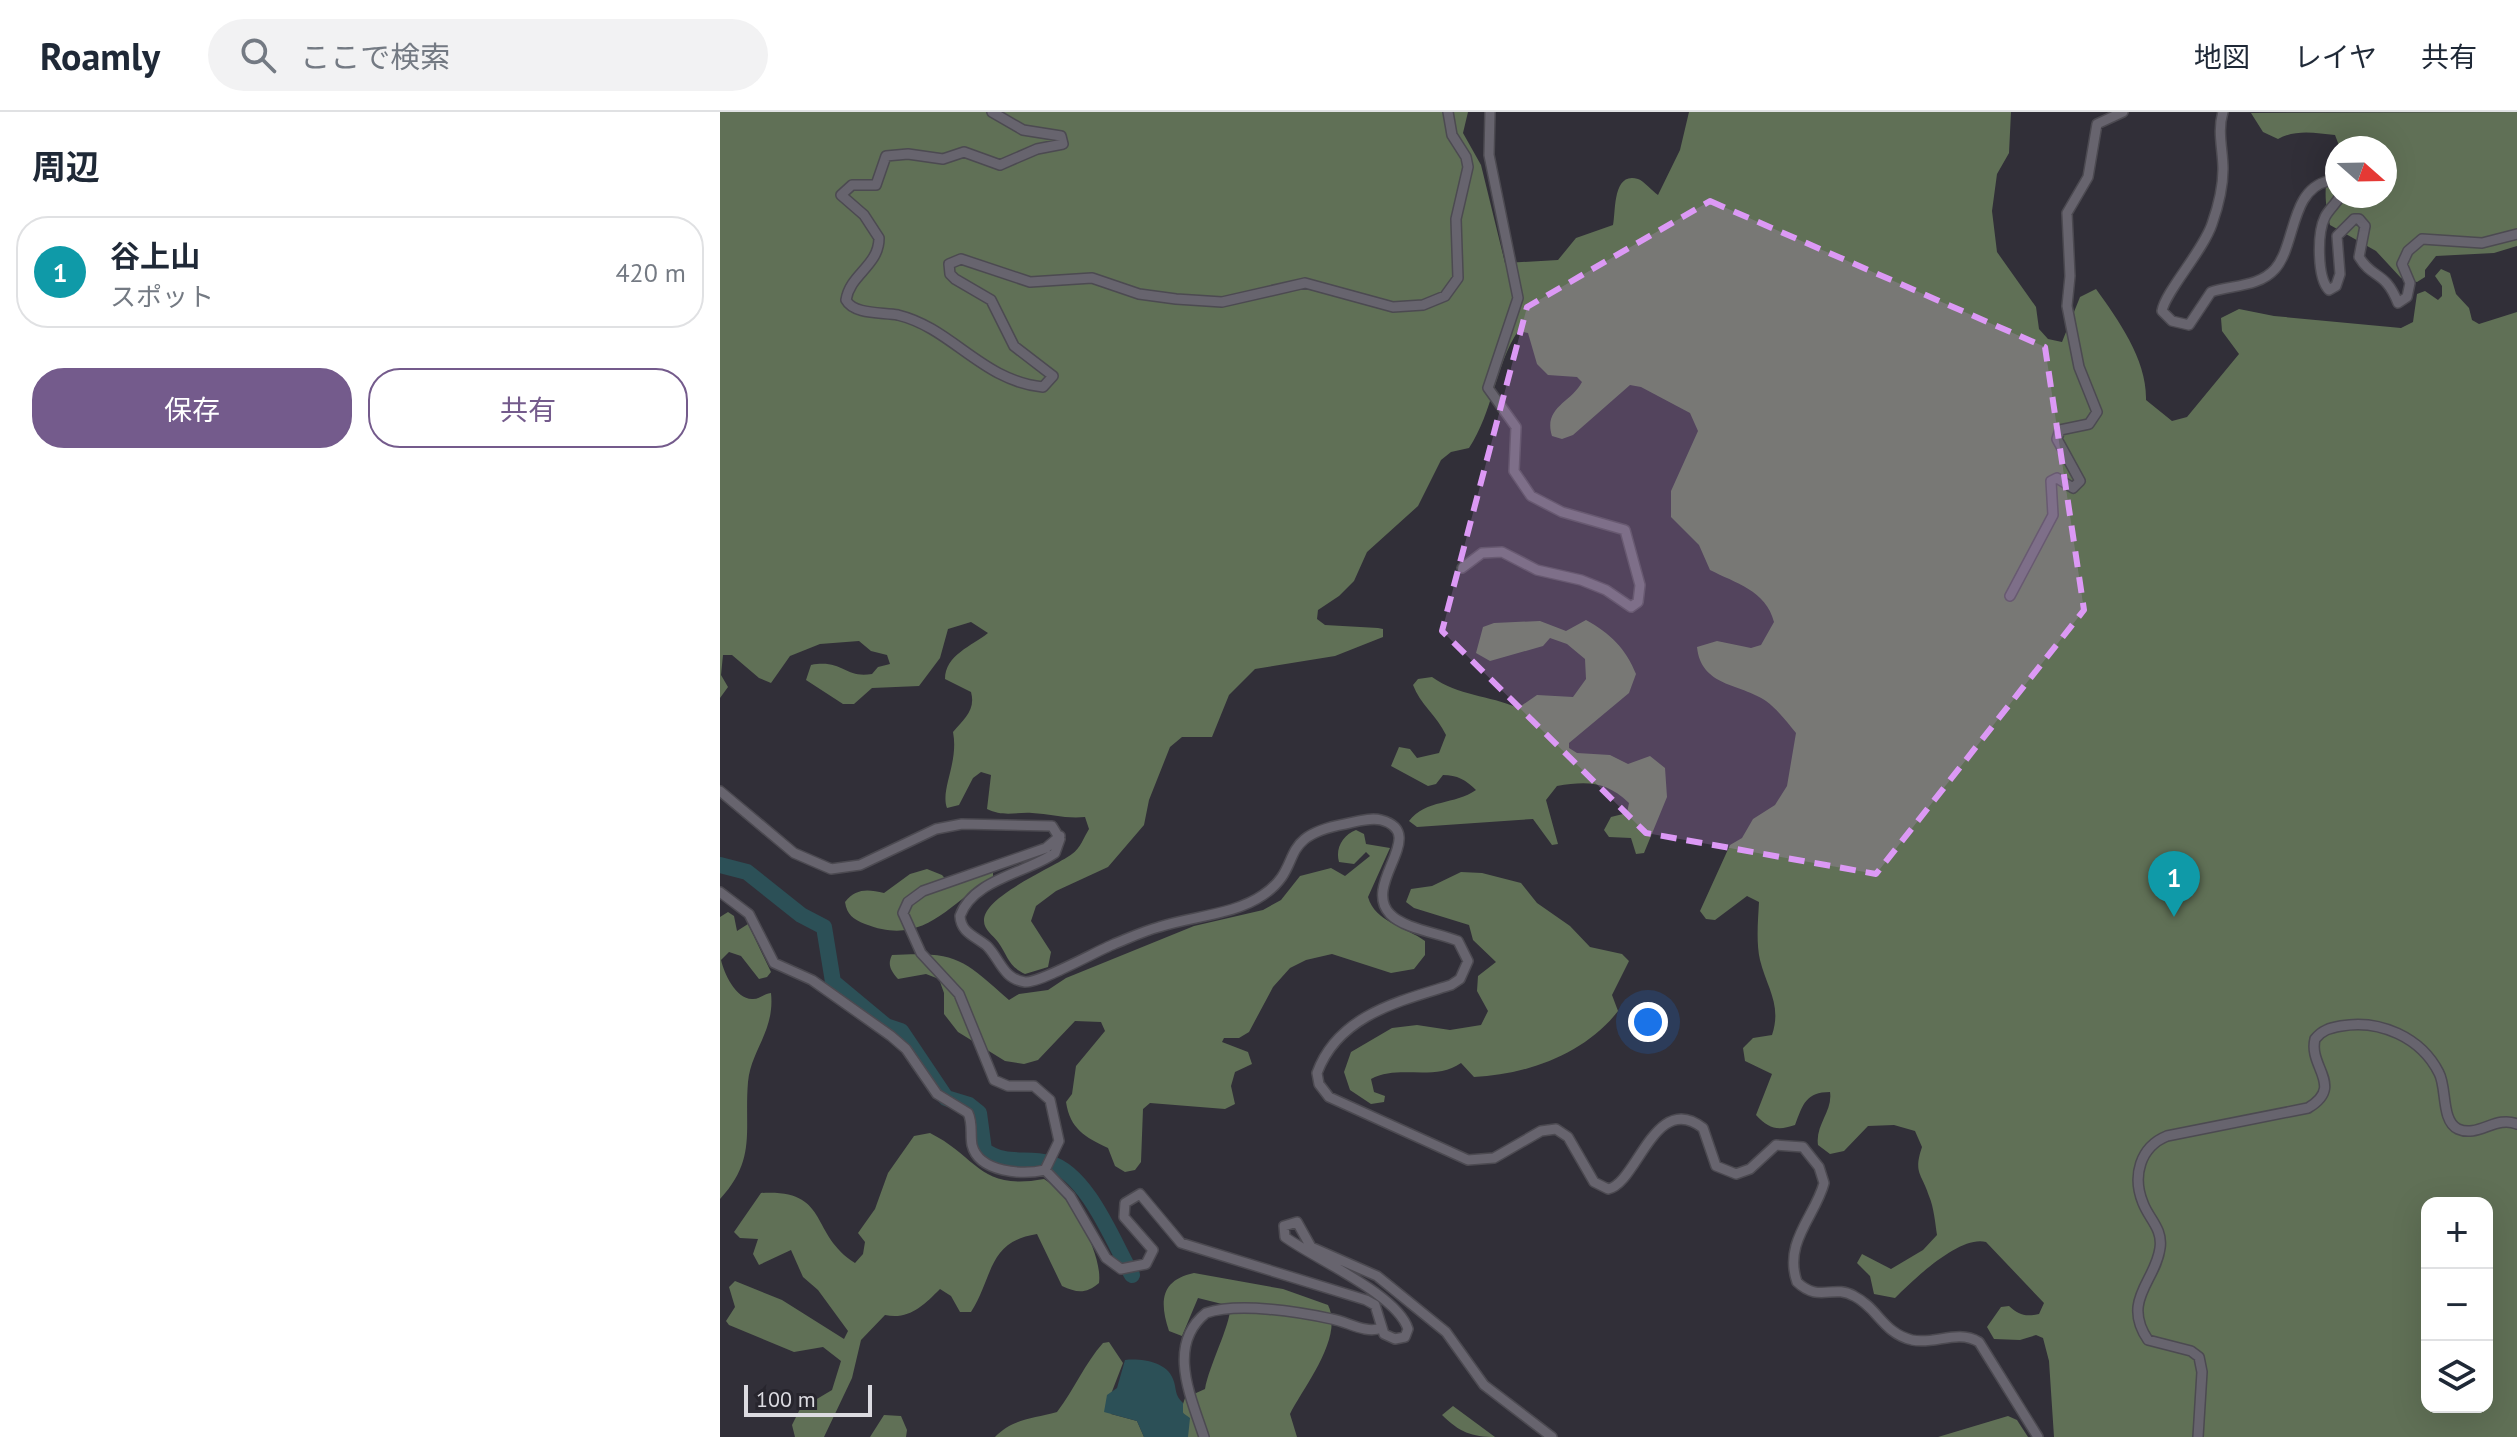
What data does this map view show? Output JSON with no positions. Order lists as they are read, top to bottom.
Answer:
{
  "scale_bar": "100 m",
  "north": "right",
  "page": {
    "header": "Roamly",
    "search": "ここで検索",
    "nav": ["地図", "レイヤ", "共有"],
    "heading": "周辺",
    "list": [
      {
        "mark": "1",
        "name": "谷上山",
        "note": "スポット",
        "value": "420 m"
      }
    ],
    "buttons": ["保存", "共有"],
    "pins": "1",
    "map_buttons": ["+", "−"],
    "scale": "100 m"
  }
}
